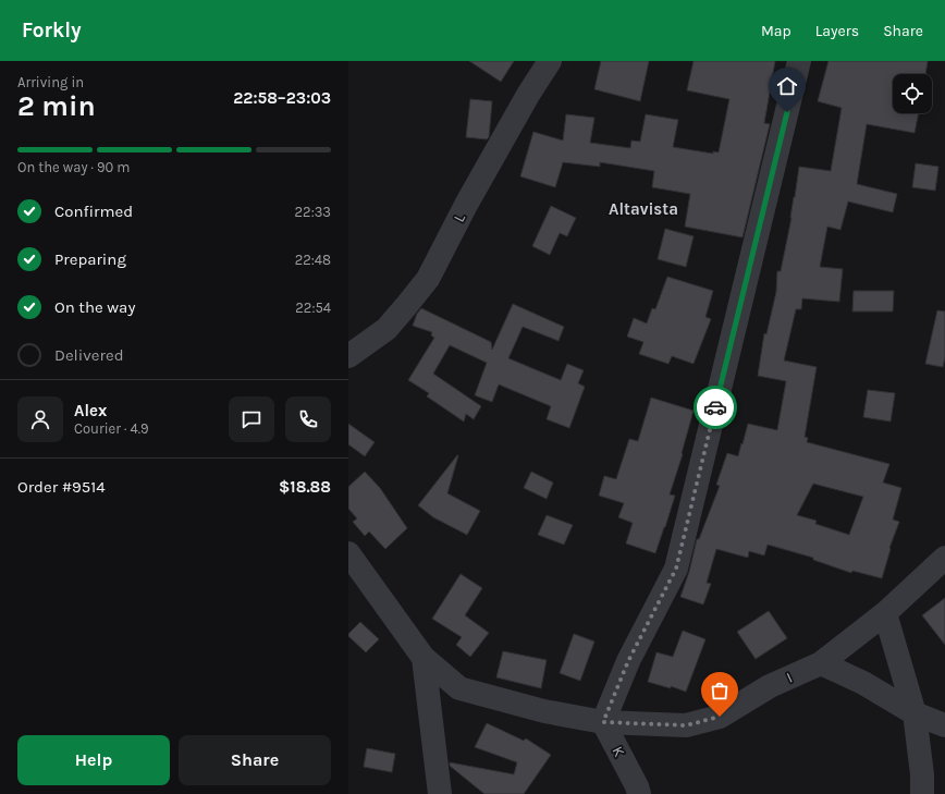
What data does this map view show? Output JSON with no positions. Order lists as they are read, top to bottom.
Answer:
{
  "streets": {
    "street": ["L", "I", "K"]
  },
  "crossings": [
    ["I", "K"]
  ],
  "districts": ["Altavista"],
  "page": {
    "header": "Forkly",
    "nav": ["Map", "Layers", "Share"],
    "heading": ["2 min", "Arriving in", "22:58–23:03"],
    "panel": [
      "Alex",
      "Courier · 4.9",
      "Order #9514",
      "$18.88"
    ],
    "bar": "On the way · 90 m",
    "list": [
      ["Confirmed", "22:33"],
      ["Preparing", "22:48"],
      ["On the way", "22:54"],
      "Delivered"
    ],
    "buttons": ["Help", "Share"]
  }
}
